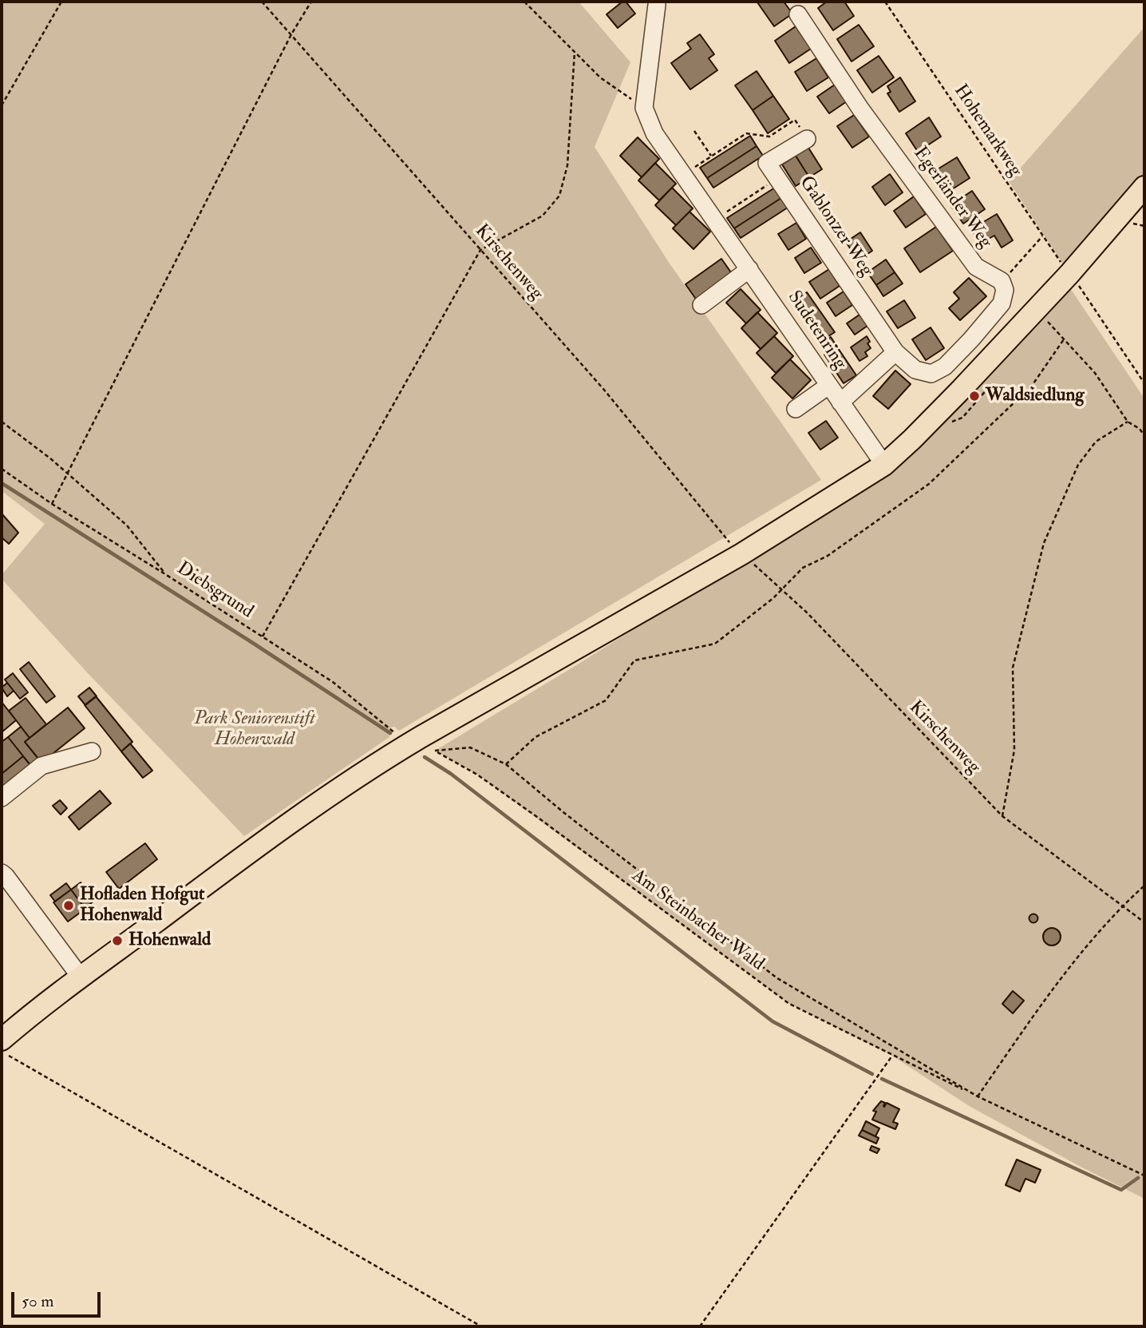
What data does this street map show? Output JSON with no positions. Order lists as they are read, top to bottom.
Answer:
{
  "streets": {
    "street": ["Egerländer Weg", "Gablonzer Weg", "Sudetenring"],
    "path": [
      "Hohemarkweg",
      "Kirschenweg",
      "Diebsgrund",
      "Am Steinbacher Wald"
    ]
  },
  "parks": ["Park Seniorenstift Hohenwald"],
  "places": ["Waldsiedlung", "Hofladen Hofgut Hohenwald", "Hohenwald"],
  "scale_bar": "50 m"
}
